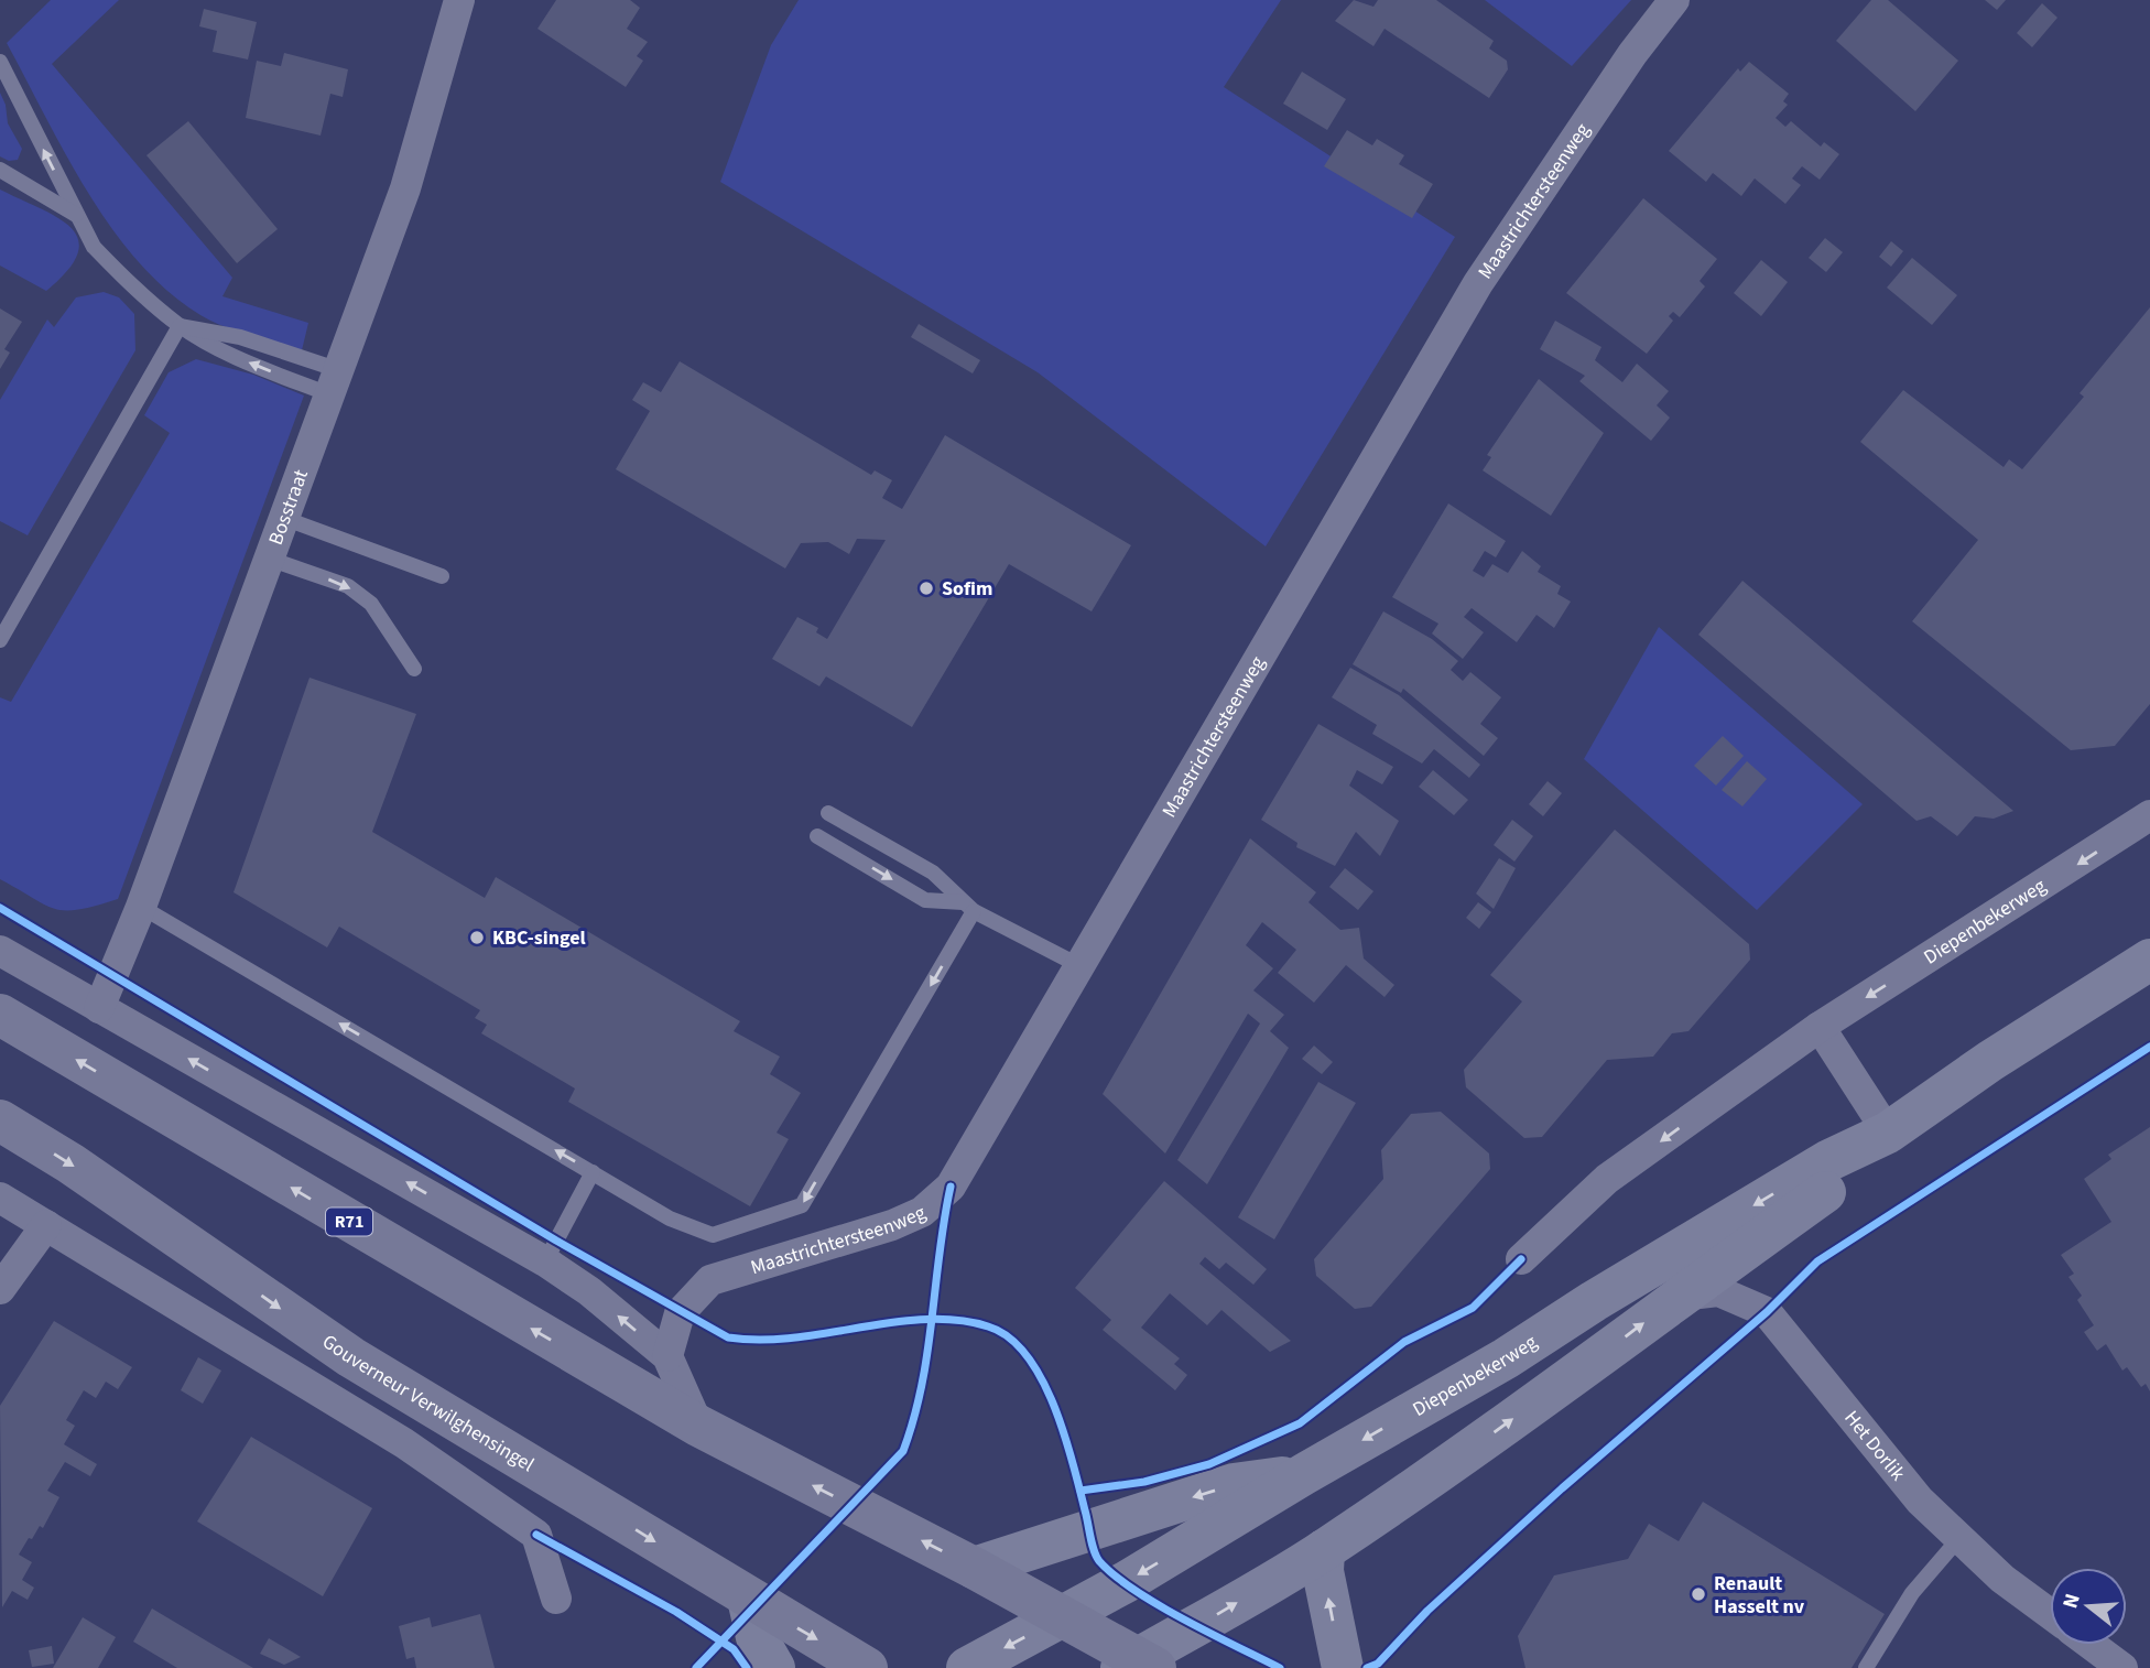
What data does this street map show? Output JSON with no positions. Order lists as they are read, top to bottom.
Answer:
{
  "streets": {
    "highway": ["R71", "Gouverneur Verwilghensingel"],
    "main road": ["Diepenbekerweg"],
    "street": ["Maastrichtersteenweg", "Bosstraat", "Het Dorlik"]
  },
  "crossings": [
    ["Diepenbekerweg", "R71"],
    ["Diepenbekerweg", "Het Dorlik"]
  ],
  "places": ["Sofim", "KBC-singel", "Renault Hasselt nv"],
  "north": "left"
}
